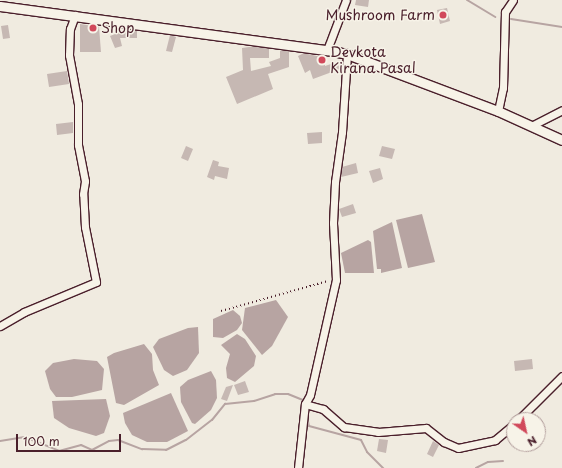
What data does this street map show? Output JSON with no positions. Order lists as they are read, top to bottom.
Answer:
{
  "places": ["Mushroom Farm", "Shop", "Devkota Kirana Pasal"],
  "scale_bar": "100 m",
  "north": "bottom right"
}
